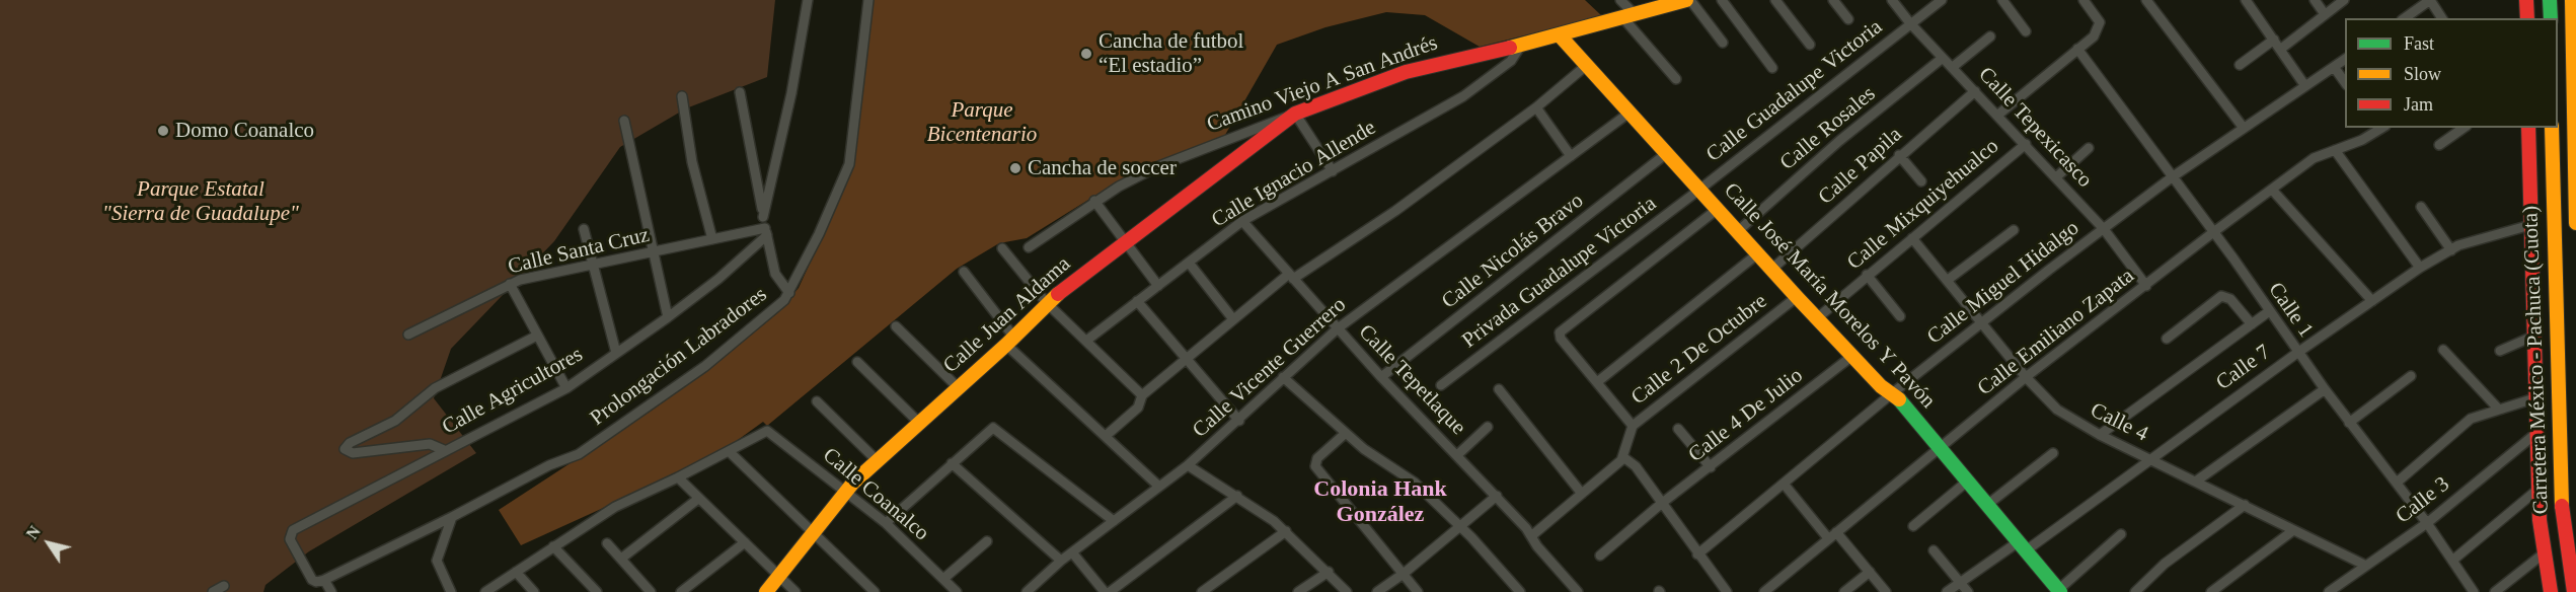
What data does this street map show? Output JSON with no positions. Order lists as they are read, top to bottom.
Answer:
{
  "streets": {
    "main road": [
      "Camino Viejo A San Andrés",
      "Calle José María Morelos Y Pavón",
      "Calle Juan Aldama",
      "Carretera México - Pachuca (Cuota)"
    ],
    "street": [
      "Calle Guadalupe Victoria",
      "Calle Tepexicasco",
      "Calle Rosales",
      "Calle Papila",
      "Calle Ignacio Allende",
      "Calle Mixquiyehualco",
      "Calle Santa Cruz",
      "Calle Nicolás Bravo",
      "Privada Guadalupe Victoria",
      "Calle Miguel Hidalgo",
      "Calle 1",
      "Calle Emiliano Zapata",
      "Calle 2 De Octubre",
      "Prolongación Labradores",
      "Calle Vicente Guerrero",
      "Calle 7",
      "Calle Tepetlaque",
      "Calle Agricultores",
      "Calle 4 De Julio",
      "Calle 4",
      "Calle Coanalco",
      "Calle 3"
    ]
  },
  "crossings": [
    ["Camino Viejo A San Andrés", "Calle Ignacio Allende"],
    ["Camino Viejo A San Andrés", "Calle José María Morelos Y Pavón"],
    ["Camino Viejo A San Andrés", "Calle Juan Aldama"],
    ["Calle Guadalupe Victoria", "Calle Tepexicasco"],
    ["Calle Guadalupe Victoria", "Privada Guadalupe Victoria"],
    ["Calle Guadalupe Victoria", "Calle José María Morelos Y Pavón"],
    ["Calle Tepexicasco", "Calle Rosales"],
    ["Calle Tepexicasco", "Calle Papila"],
    ["Calle Tepexicasco", "Calle Mixquiyehualco"],
    ["Calle Tepexicasco", "Calle Miguel Hidalgo"],
    ["Calle Tepexicasco", "Calle Emiliano Zapata"],
    ["Calle Rosales", "Calle José María Morelos Y Pavón"],
    ["Calle Papila", "Calle José María Morelos Y Pavón"],
    ["Calle Ignacio Allende", "Calle Tepetlaque"],
    ["Calle Mixquiyehualco", "Calle José María Morelos Y Pavón"],
    ["Calle Mixquiyehualco", "Calle 4"],
    ["Calle Santa Cruz", "Calle Agricultores"],
    ["Calle Nicolás Bravo", "Calle José María Morelos Y Pavón"],
    ["Calle Nicolás Bravo", "Calle Tepetlaque"],
    ["Privada Guadalupe Victoria", "Calle José María Morelos Y Pavón"],
    ["Calle Miguel Hidalgo", "Calle José María Morelos Y Pavón"],
    ["Calle Miguel Hidalgo", "Calle 1"],
    ["Calle Miguel Hidalgo", "Calle 4"],
    ["Calle José María Morelos Y Pavón", "Calle Emiliano Zapata"],
    ["Calle José María Morelos Y Pavón", "Calle 2 De Octubre"],
    ["Calle José María Morelos Y Pavón", "Calle Vicente Guerrero"],
    ["Calle José María Morelos Y Pavón", "Calle 7"],
    ["Calle José María Morelos Y Pavón", "Calle 4 De Julio"],
    ["Calle 1", "Calle Emiliano Zapata"],
    ["Calle 1", "Calle 7"],
    ["Calle 1", "Calle 3"],
    ["Calle Juan Aldama", "Calle Coanalco"],
    ["Calle Emiliano Zapata", "Calle 4"],
    ["Prolongación Labradores", "Calle Agricultores"],
    ["Calle Vicente Guerrero", "Calle Tepetlaque"],
    ["Calle 7", "Calle 4"],
    ["Calle 4", "Calle 3"]
  ],
  "districts": ["Colonia Hank González"],
  "parks": ["Parque Bicentenario", "Parque Estatal \"Sierra de Guadalupe\""],
  "places": ["Cancha de futbol “El estadio”", "Domo Coanalco", "Cancha de soccer"],
  "legend": ["Fast", "Slow", "Jam"],
  "north": "top left"
}
